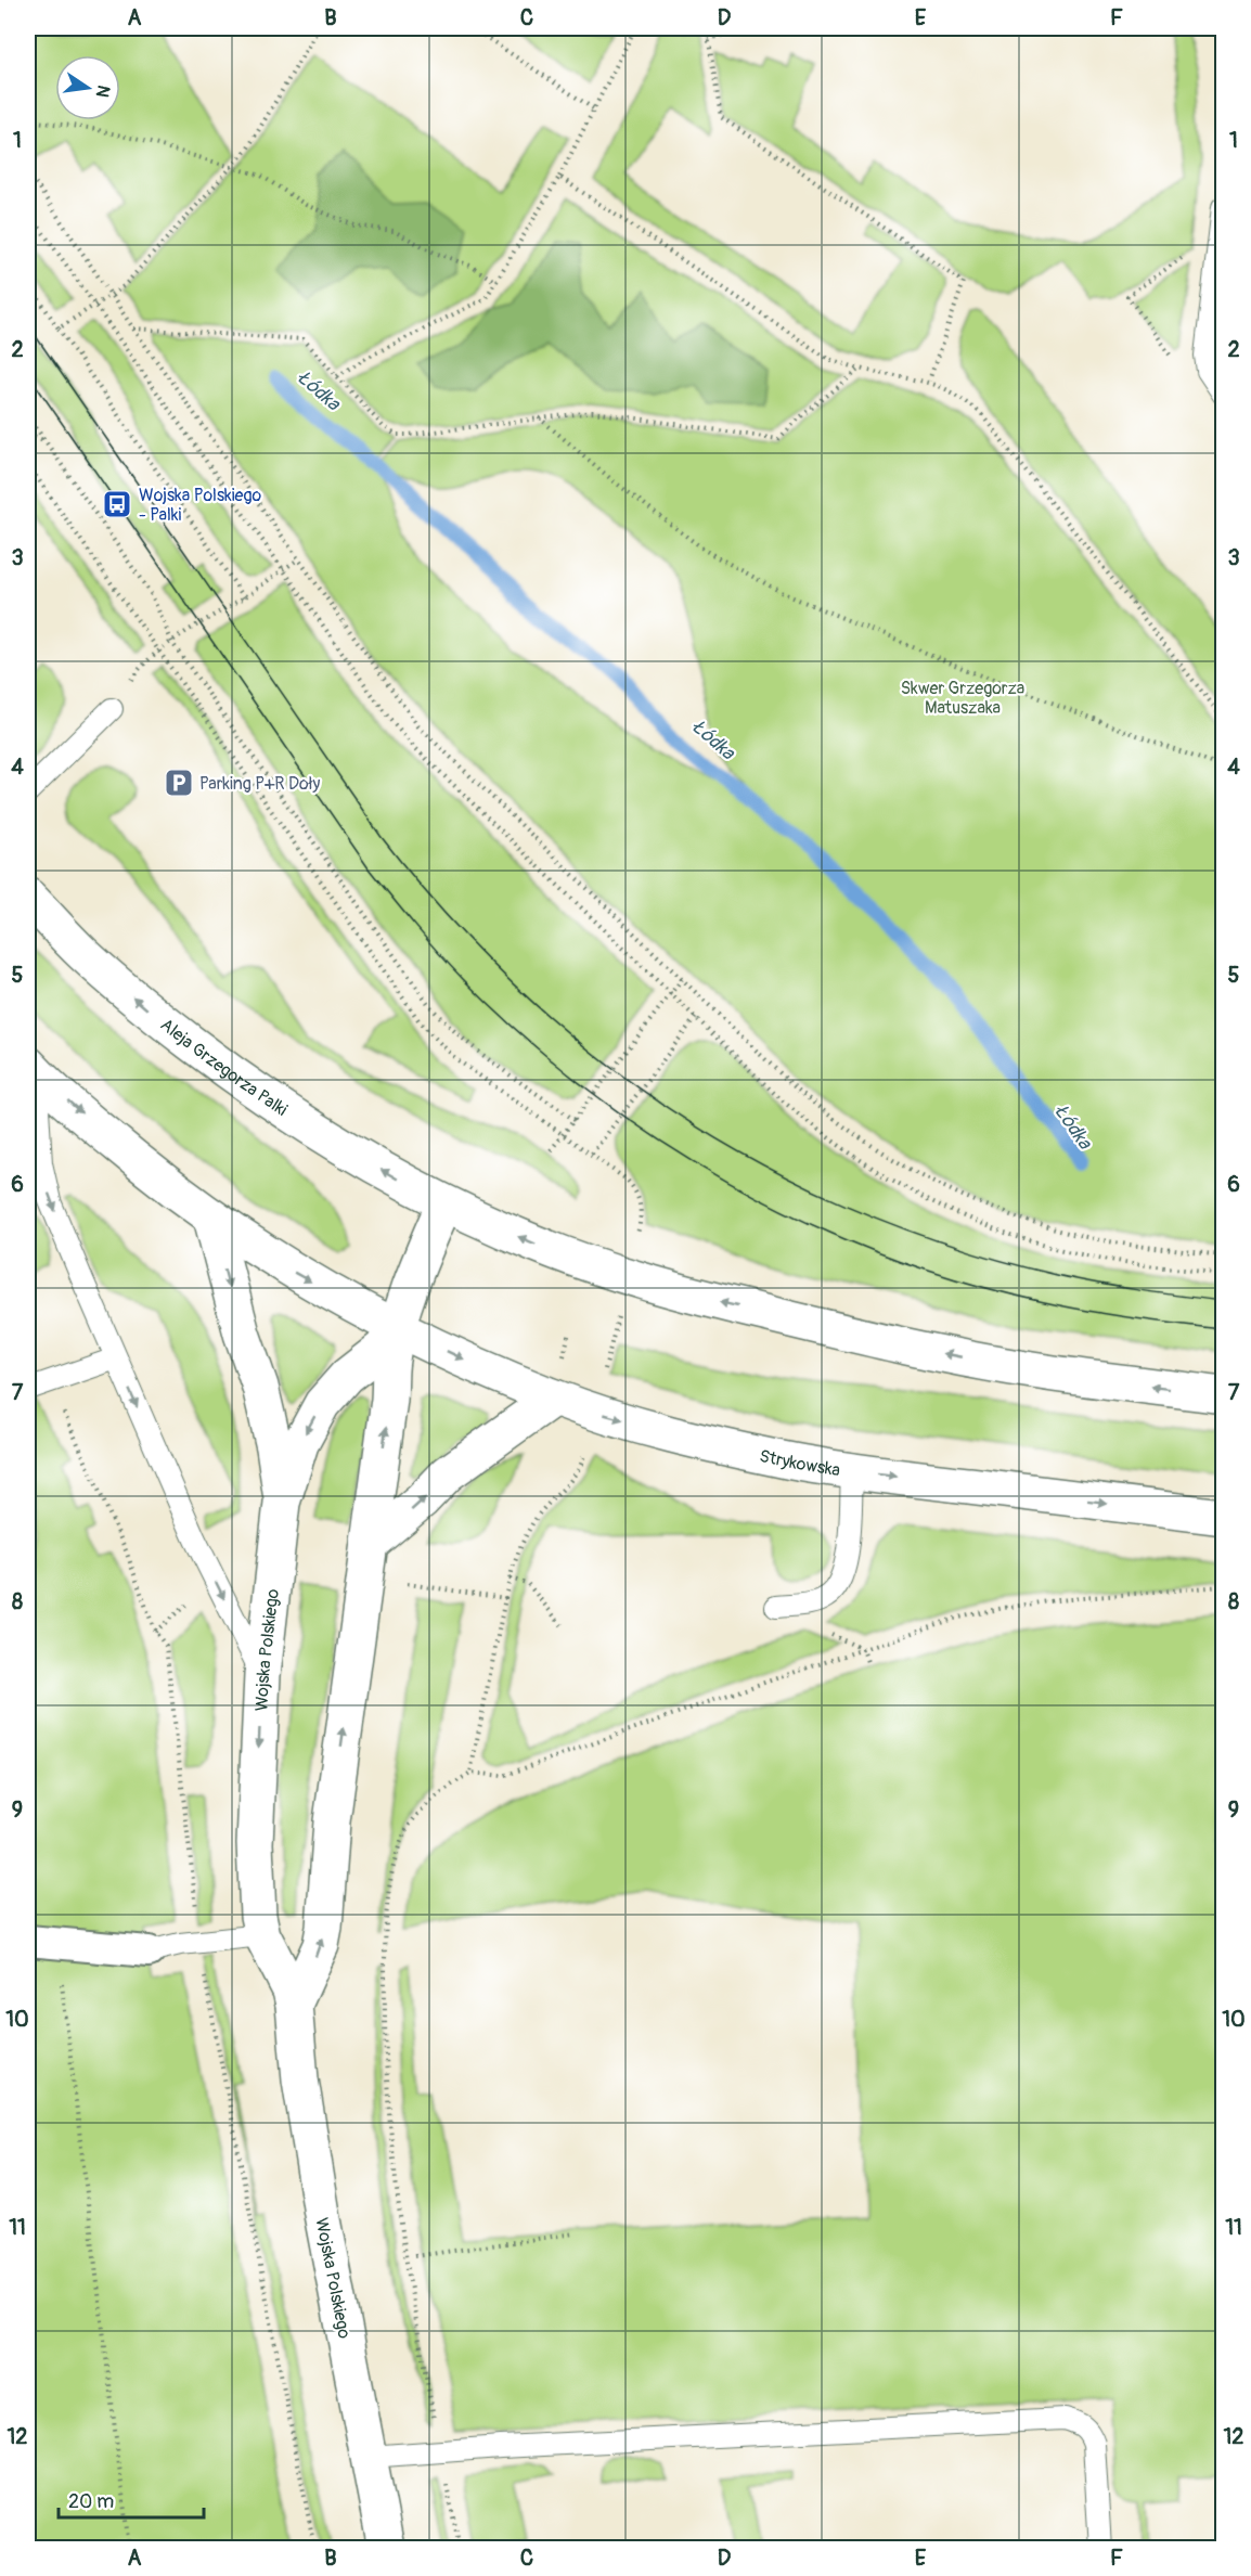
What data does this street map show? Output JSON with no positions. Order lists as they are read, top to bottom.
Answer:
{
  "streets": {
    "main road": ["Aleja Grzegorza Palki", "Strykowska", "Wojska Polskiego"]
  },
  "crossings": [
    ["Aleja Grzegorza Palki", "Wojska Polskiego"],
    ["Strykowska", "Wojska Polskiego"]
  ],
  "water": ["Łódka"],
  "parks": ["Skwer Grzegorza Matuszaka"],
  "places": {
    "bus stop": ["Wojska Polskiego - Palki"],
    "parking": ["Parking P+R Doły"]
  },
  "scale_bar": "20 m",
  "north": "right",
  "grid": {
    "columns": [
      "A",
      "B",
      "C",
      "D",
      "E",
      "F"
    ],
    "rows": [
      "1",
      "2",
      "3",
      "4",
      "5",
      "6",
      "7",
      "8",
      "9",
      "10",
      "11",
      "12"
    ]
  }
}
